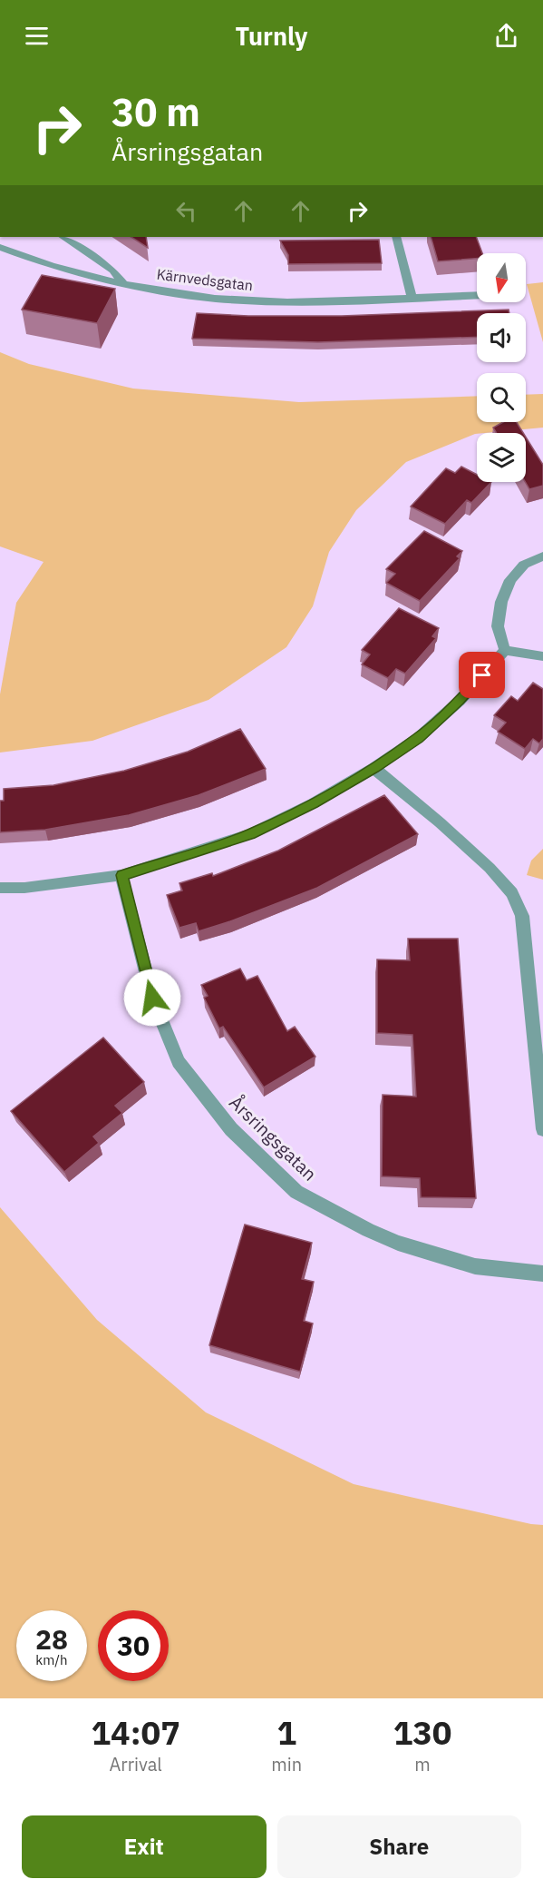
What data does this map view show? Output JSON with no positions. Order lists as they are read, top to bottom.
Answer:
{
  "streets": {
    "street": ["Kärnvedsgatan", "Årsringsgatan"]
  },
  "north": "bottom",
  "page": {
    "header": "Turnly",
    "turn": ["30 m", "Årsringsgatan"],
    "speed": "28 km/h",
    "limit": "30",
    "eta": [
      "14:07",
      "Arrival",
      "1",
      "min",
      "130",
      "m"
    ],
    "buttons": ["Exit", "Share"]
  }
}
